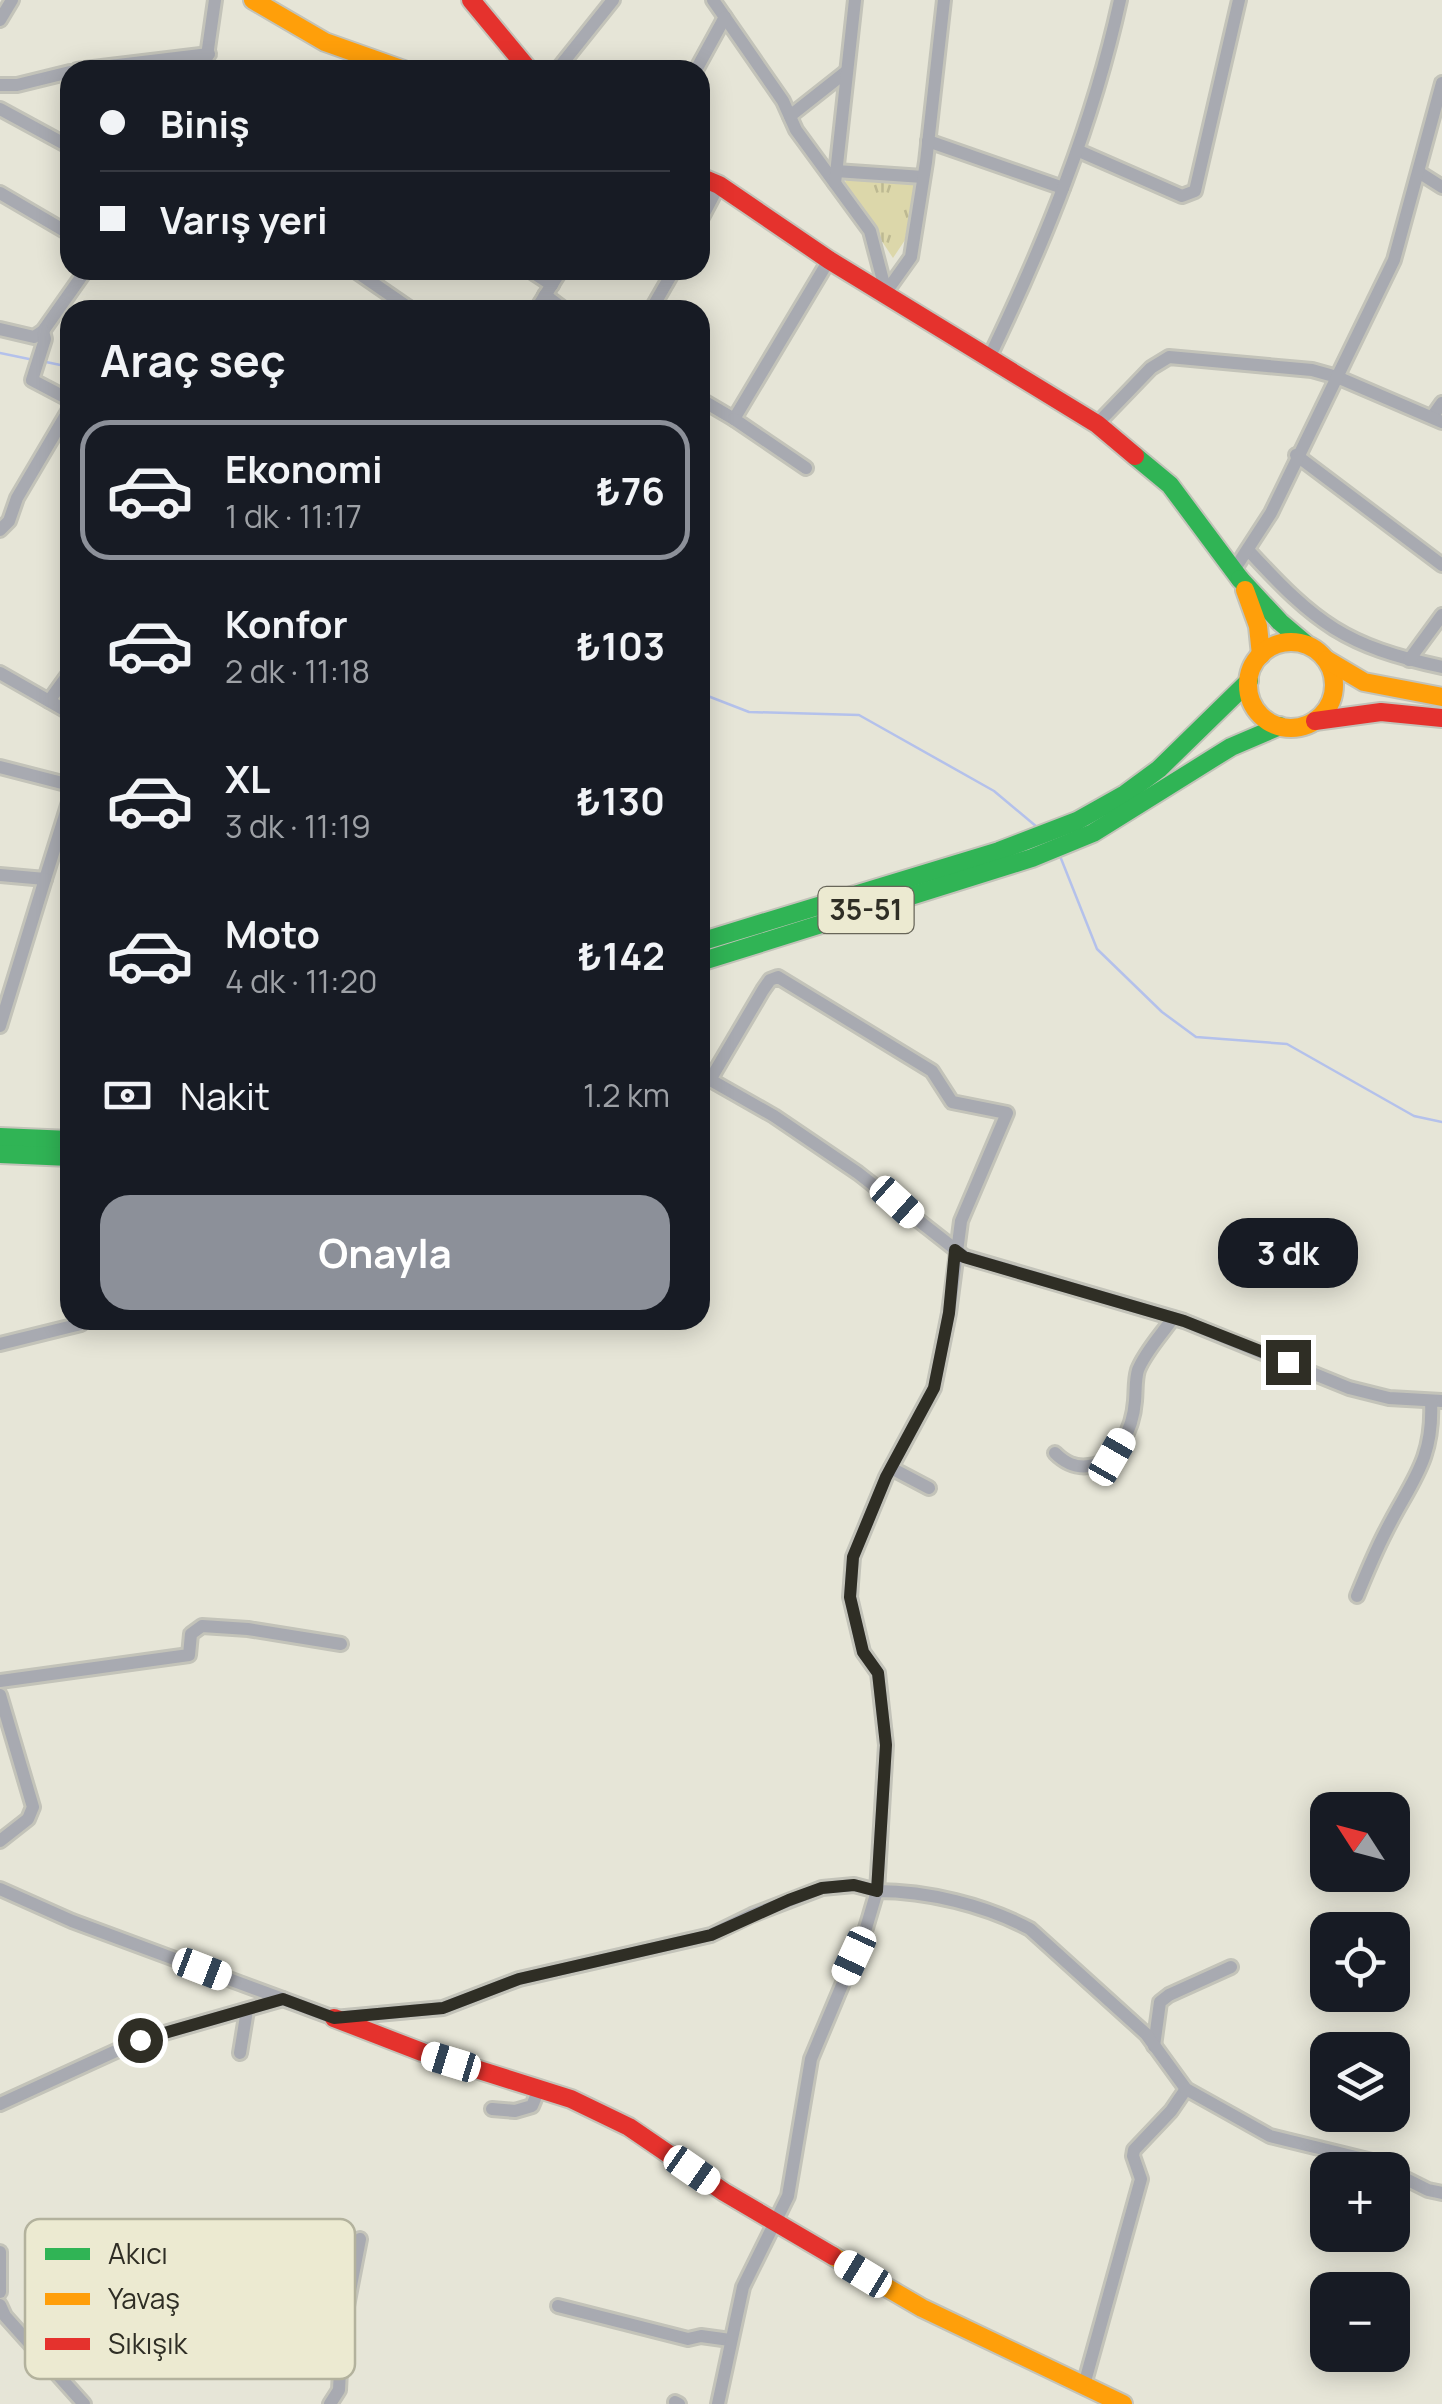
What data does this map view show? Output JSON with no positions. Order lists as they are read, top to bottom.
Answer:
{
  "streets": {
    "main road": ["35-51"]
  },
  "legend": ["Akıcı", "Yavaş", "Sıkışık"],
  "north": "top left",
  "page": {
    "banner": ["Biniş", "Varış yeri"],
    "heading": "Araç seç",
    "list": [
      {
        "name": "Ekonomi",
        "note": "1 dk · 11:17",
        "value": "₺76"
      },
      {
        "name": "Konfor",
        "note": "2 dk · 11:18",
        "value": "₺103"
      },
      {
        "name": "XL",
        "note": "3 dk · 11:19",
        "value": "₺130"
      },
      {
        "name": "Moto",
        "note": "4 dk · 11:20",
        "value": "₺142"
      }
    ],
    "pay": ["Nakit", "1.2 km"],
    "buttons": "Onayla",
    "bubble": "3 dk",
    "map_buttons": ["+", "−"]
  }
}
